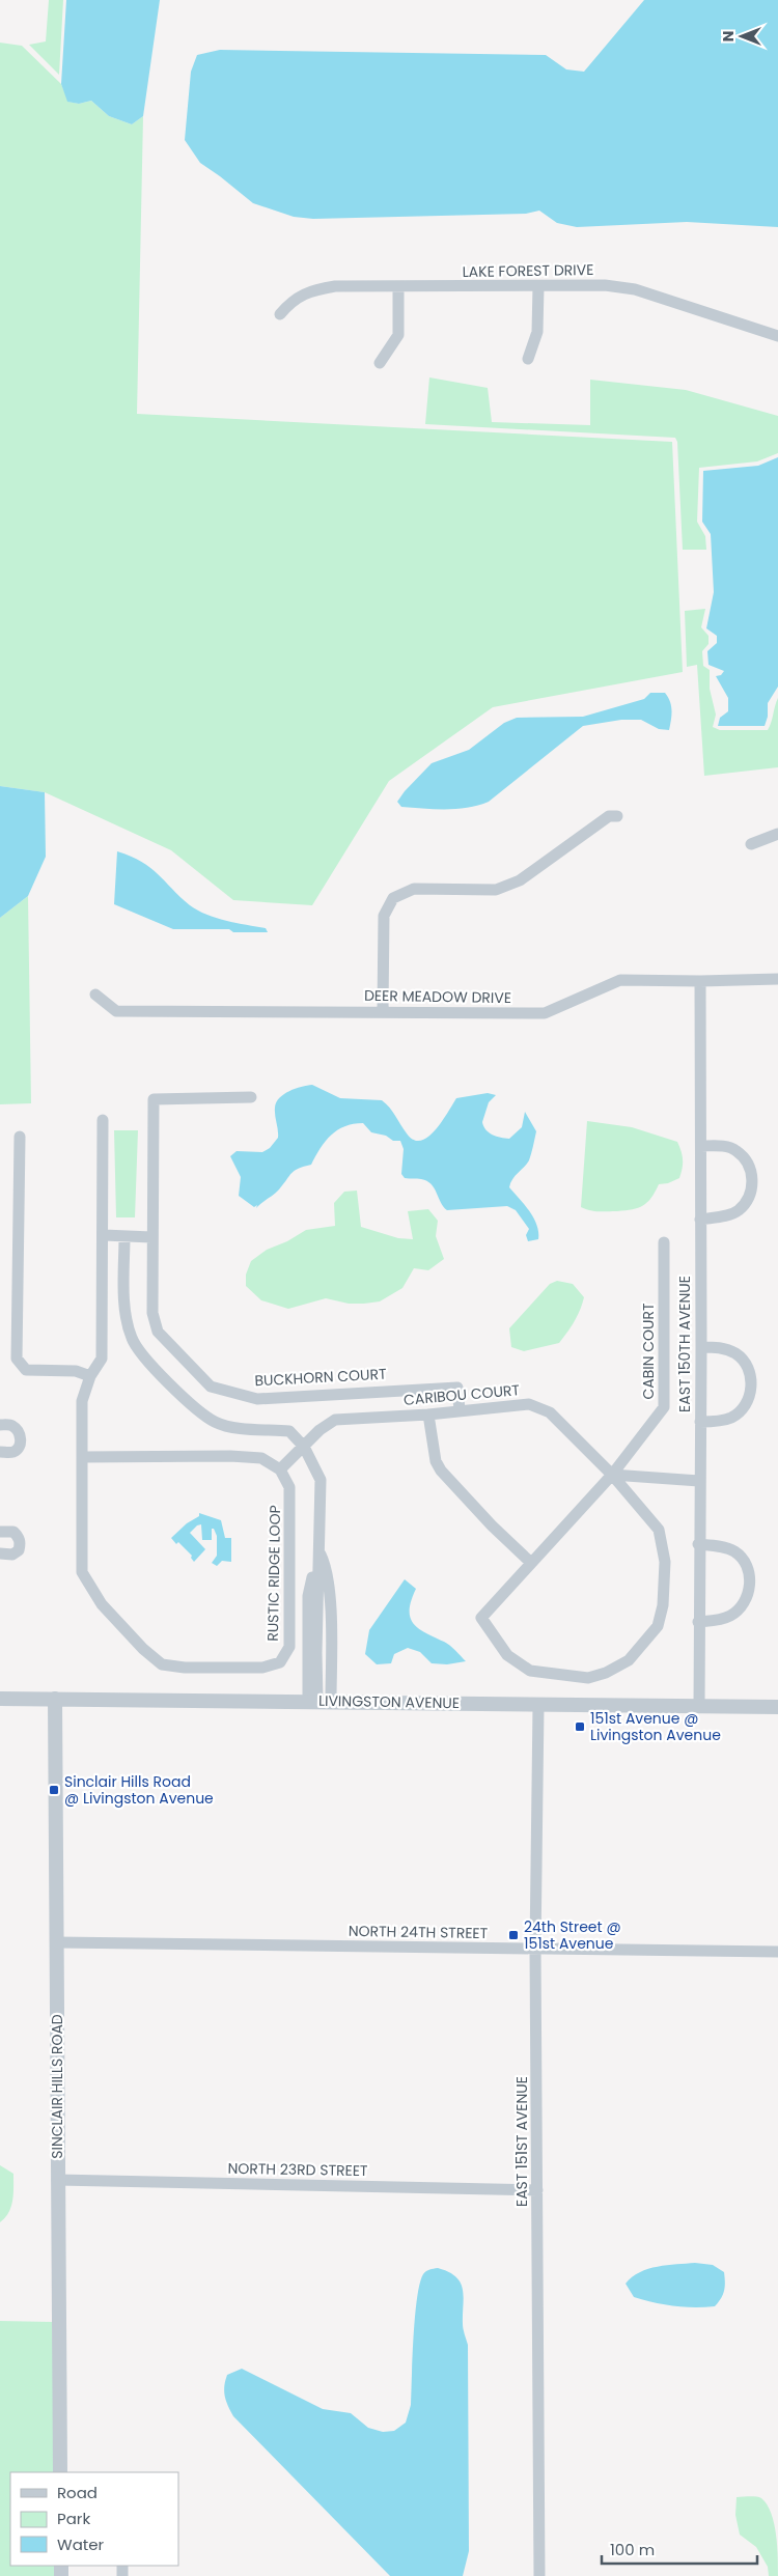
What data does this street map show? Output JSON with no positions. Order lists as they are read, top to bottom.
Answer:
{
  "streets": {
    "street": [
      "LAKE FOREST DRIVE",
      "DEER MEADOW DRIVE",
      "EAST 150TH AVENUE",
      "CABIN COURT",
      "BUCKHORN COURT",
      "CARIBOU COURT",
      "RUSTIC RIDGE LOOP",
      "LIVINGSTON AVENUE",
      "NORTH 24TH STREET",
      "SINCLAIR HILLS ROAD",
      "EAST 151ST AVENUE",
      "NORTH 23RD STREET"
    ]
  },
  "crossings": [
    ["DEER MEADOW DRIVE", "EAST 150TH AVENUE"],
    ["EAST 150TH AVENUE", "LIVINGSTON AVENUE"],
    ["CABIN COURT", "CARIBOU COURT"],
    ["BUCKHORN COURT", "CARIBOU COURT"],
    ["LIVINGSTON AVENUE", "SINCLAIR HILLS ROAD"],
    ["LIVINGSTON AVENUE", "EAST 151ST AVENUE"],
    ["NORTH 24TH STREET", "SINCLAIR HILLS ROAD"],
    ["NORTH 24TH STREET", "EAST 151ST AVENUE"],
    ["SINCLAIR HILLS ROAD", "NORTH 23RD STREET"],
    ["EAST 151ST AVENUE", "NORTH 23RD STREET"]
  ],
  "places": {
    "transit": ["151st Avenue @ Livingston Avenue", "Sinclair Hills Road @ Livingston Avenue", "24th Street @ 151st Avenue"]
  },
  "legend": ["Road", "Park", "Water"],
  "scale_bar": "100 m",
  "north": "left"
}
